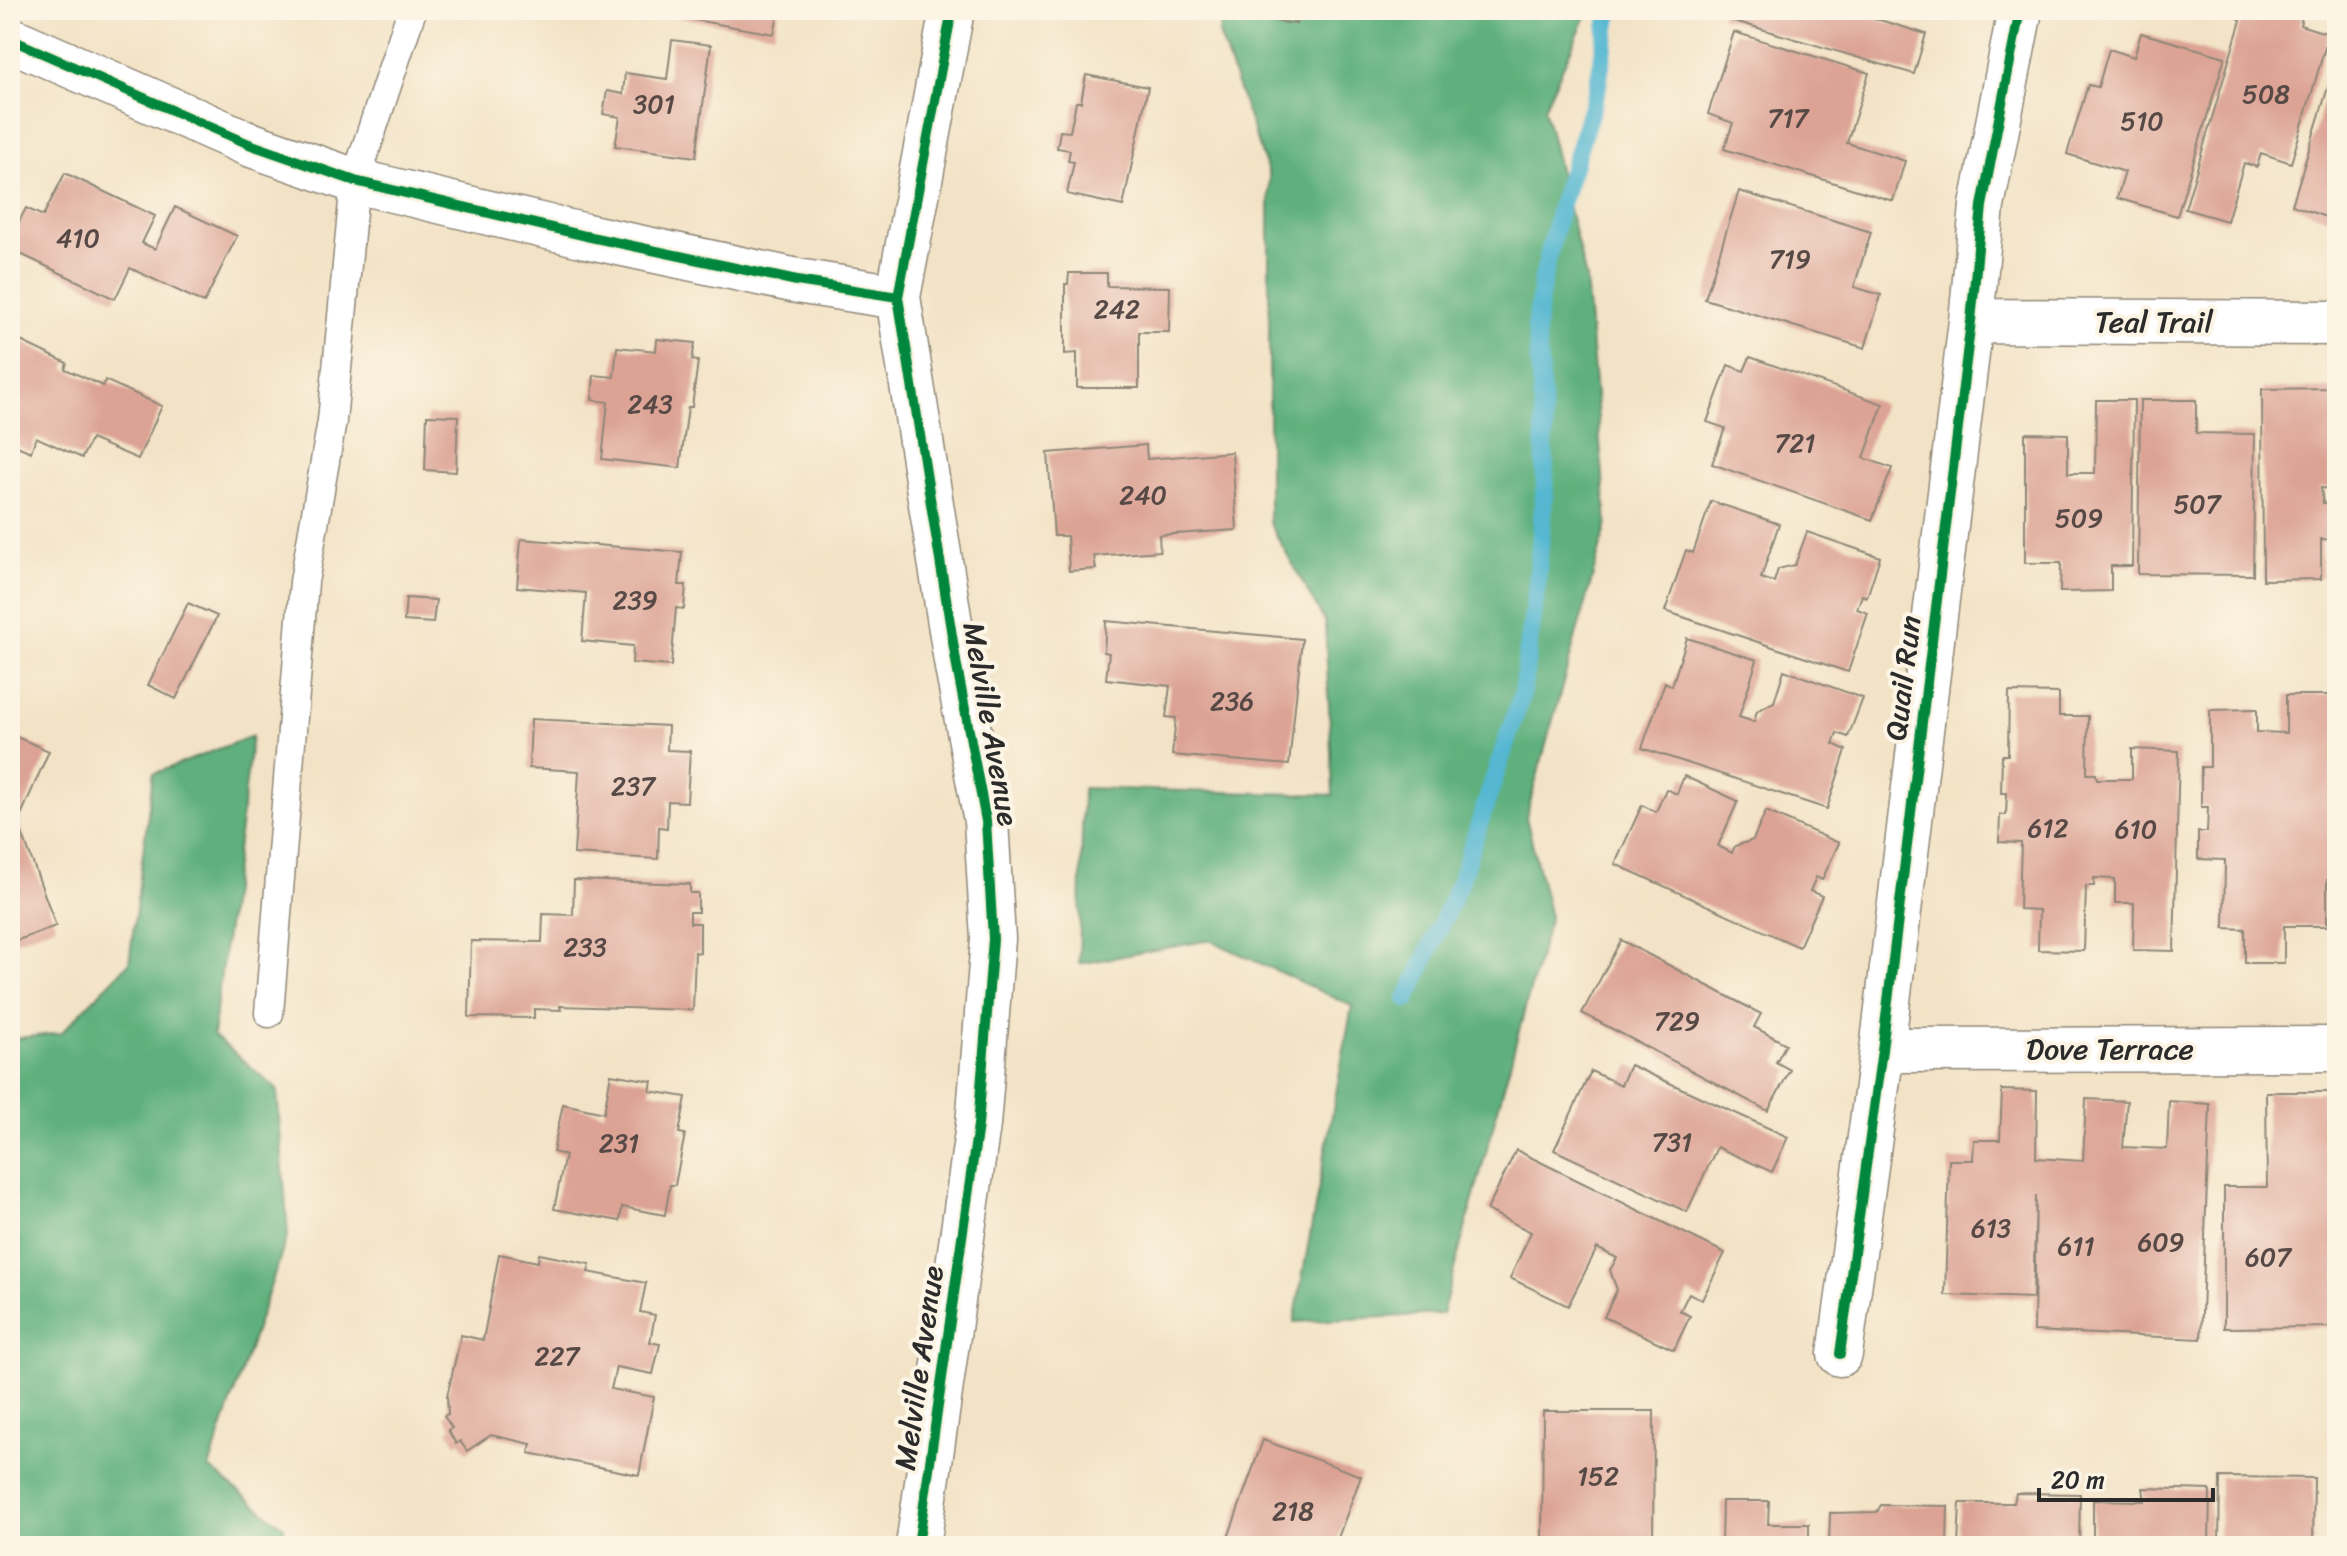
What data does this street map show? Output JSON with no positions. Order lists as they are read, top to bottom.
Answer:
{
  "streets": {
    "street": [
      "Teal Trail",
      "Quail Run",
      "Melville Avenue",
      "Dove Terrace"
    ]
  },
  "crossings": [
    ["Teal Trail", "Quail Run"],
    ["Quail Run", "Dove Terrace"]
  ],
  "house_numbers": [
    "508",
    "301",
    "717",
    "510",
    "410",
    "719",
    "242",
    "243",
    "721",
    "240",
    "507",
    "509",
    "239",
    "236",
    "237",
    "612",
    "610",
    "233",
    "729",
    "731",
    "231",
    "613",
    "609",
    "611",
    "607",
    "227",
    "152",
    "218"
  ],
  "scale_bar": "20 m"
}
